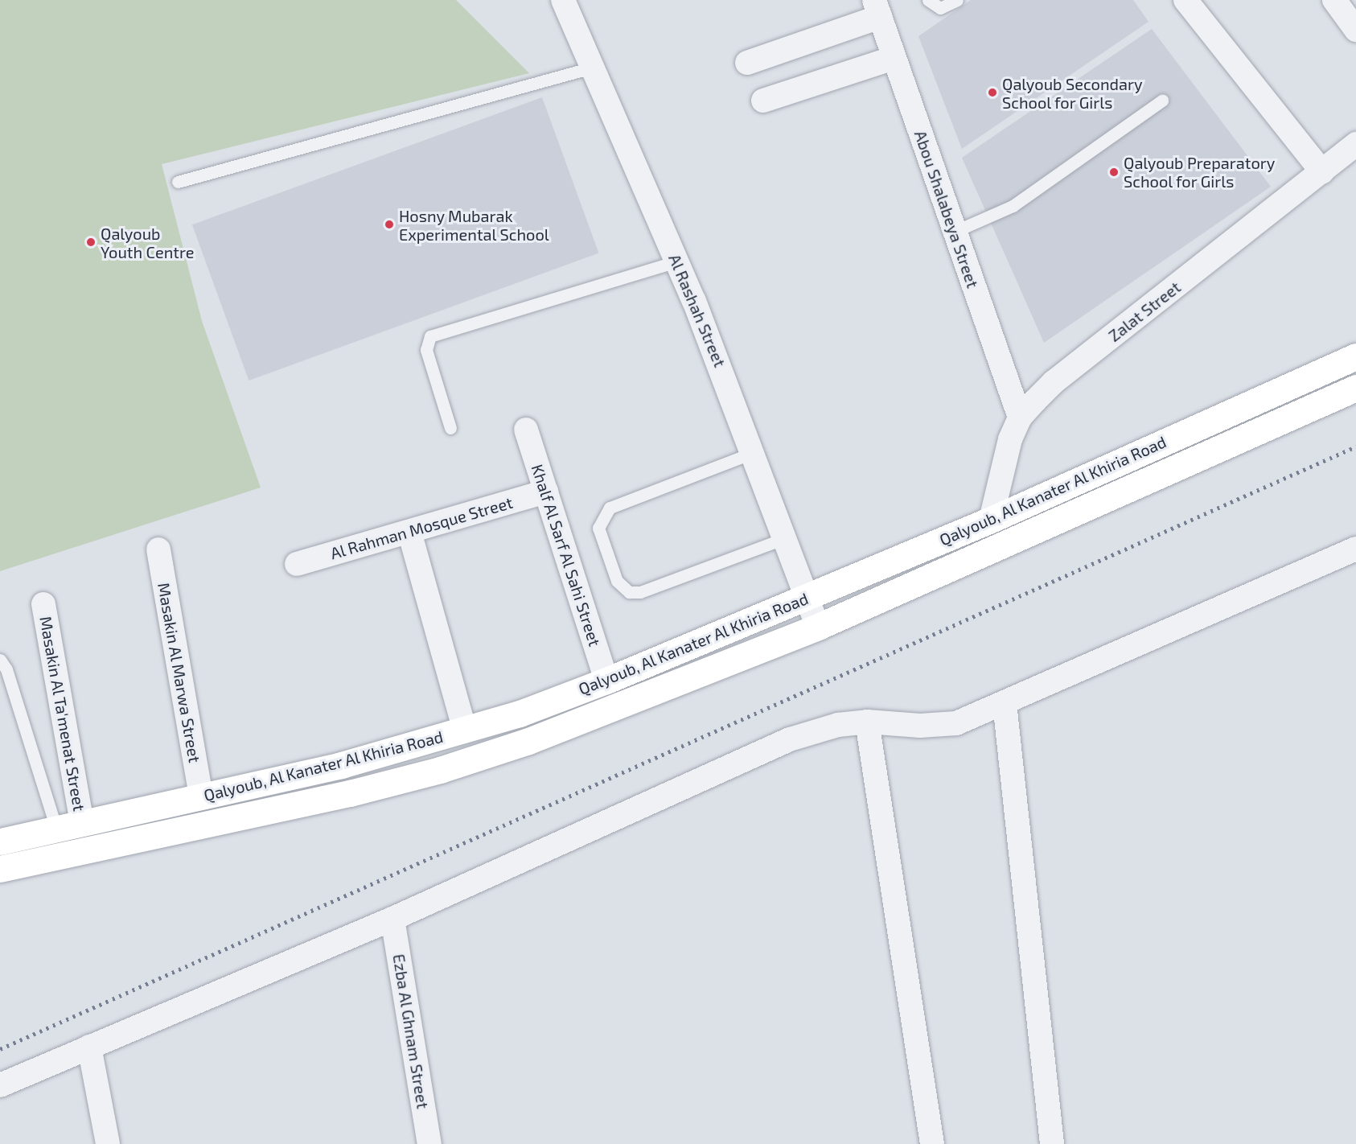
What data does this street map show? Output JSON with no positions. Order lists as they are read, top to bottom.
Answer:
{
  "streets": {
    "main road": ["Qalyoub, Al Kanater Al Khiria Road"],
    "street": [
      "Abou Shalabeya Street",
      "Al Rashah Street",
      "Zalat Street",
      "Al Rahman Mosque Street",
      "Khalf Al Sarf Al Sahi Street",
      "Masakin Al Marwa Street",
      "Masakin Al Ta'menat Street",
      "Ezba Al Ghnam Street"
    ]
  },
  "crossings": [
    ["Abou Shalabeya Street", "Zalat Street"],
    ["Al Rashah Street", "Qalyoub, Al Kanater Al Khiria Road"],
    ["Zalat Street", "Qalyoub, Al Kanater Al Khiria Road"],
    ["Qalyoub, Al Kanater Al Khiria Road", "Khalf Al Sarf Al Sahi Street"],
    ["Qalyoub, Al Kanater Al Khiria Road", "Masakin Al Marwa Street"],
    ["Qalyoub, Al Kanater Al Khiria Road", "Masakin Al Ta'menat Street"],
    ["Al Rahman Mosque Street", "Khalf Al Sarf Al Sahi Street"]
  ],
  "places": [
    "Qalyoub Secondary School for Girls",
    "Qalyoub Preparatory School for Girls",
    "Hosny Mubarak Experimental School",
    "Qalyoub Youth Centre"
  ]
}
